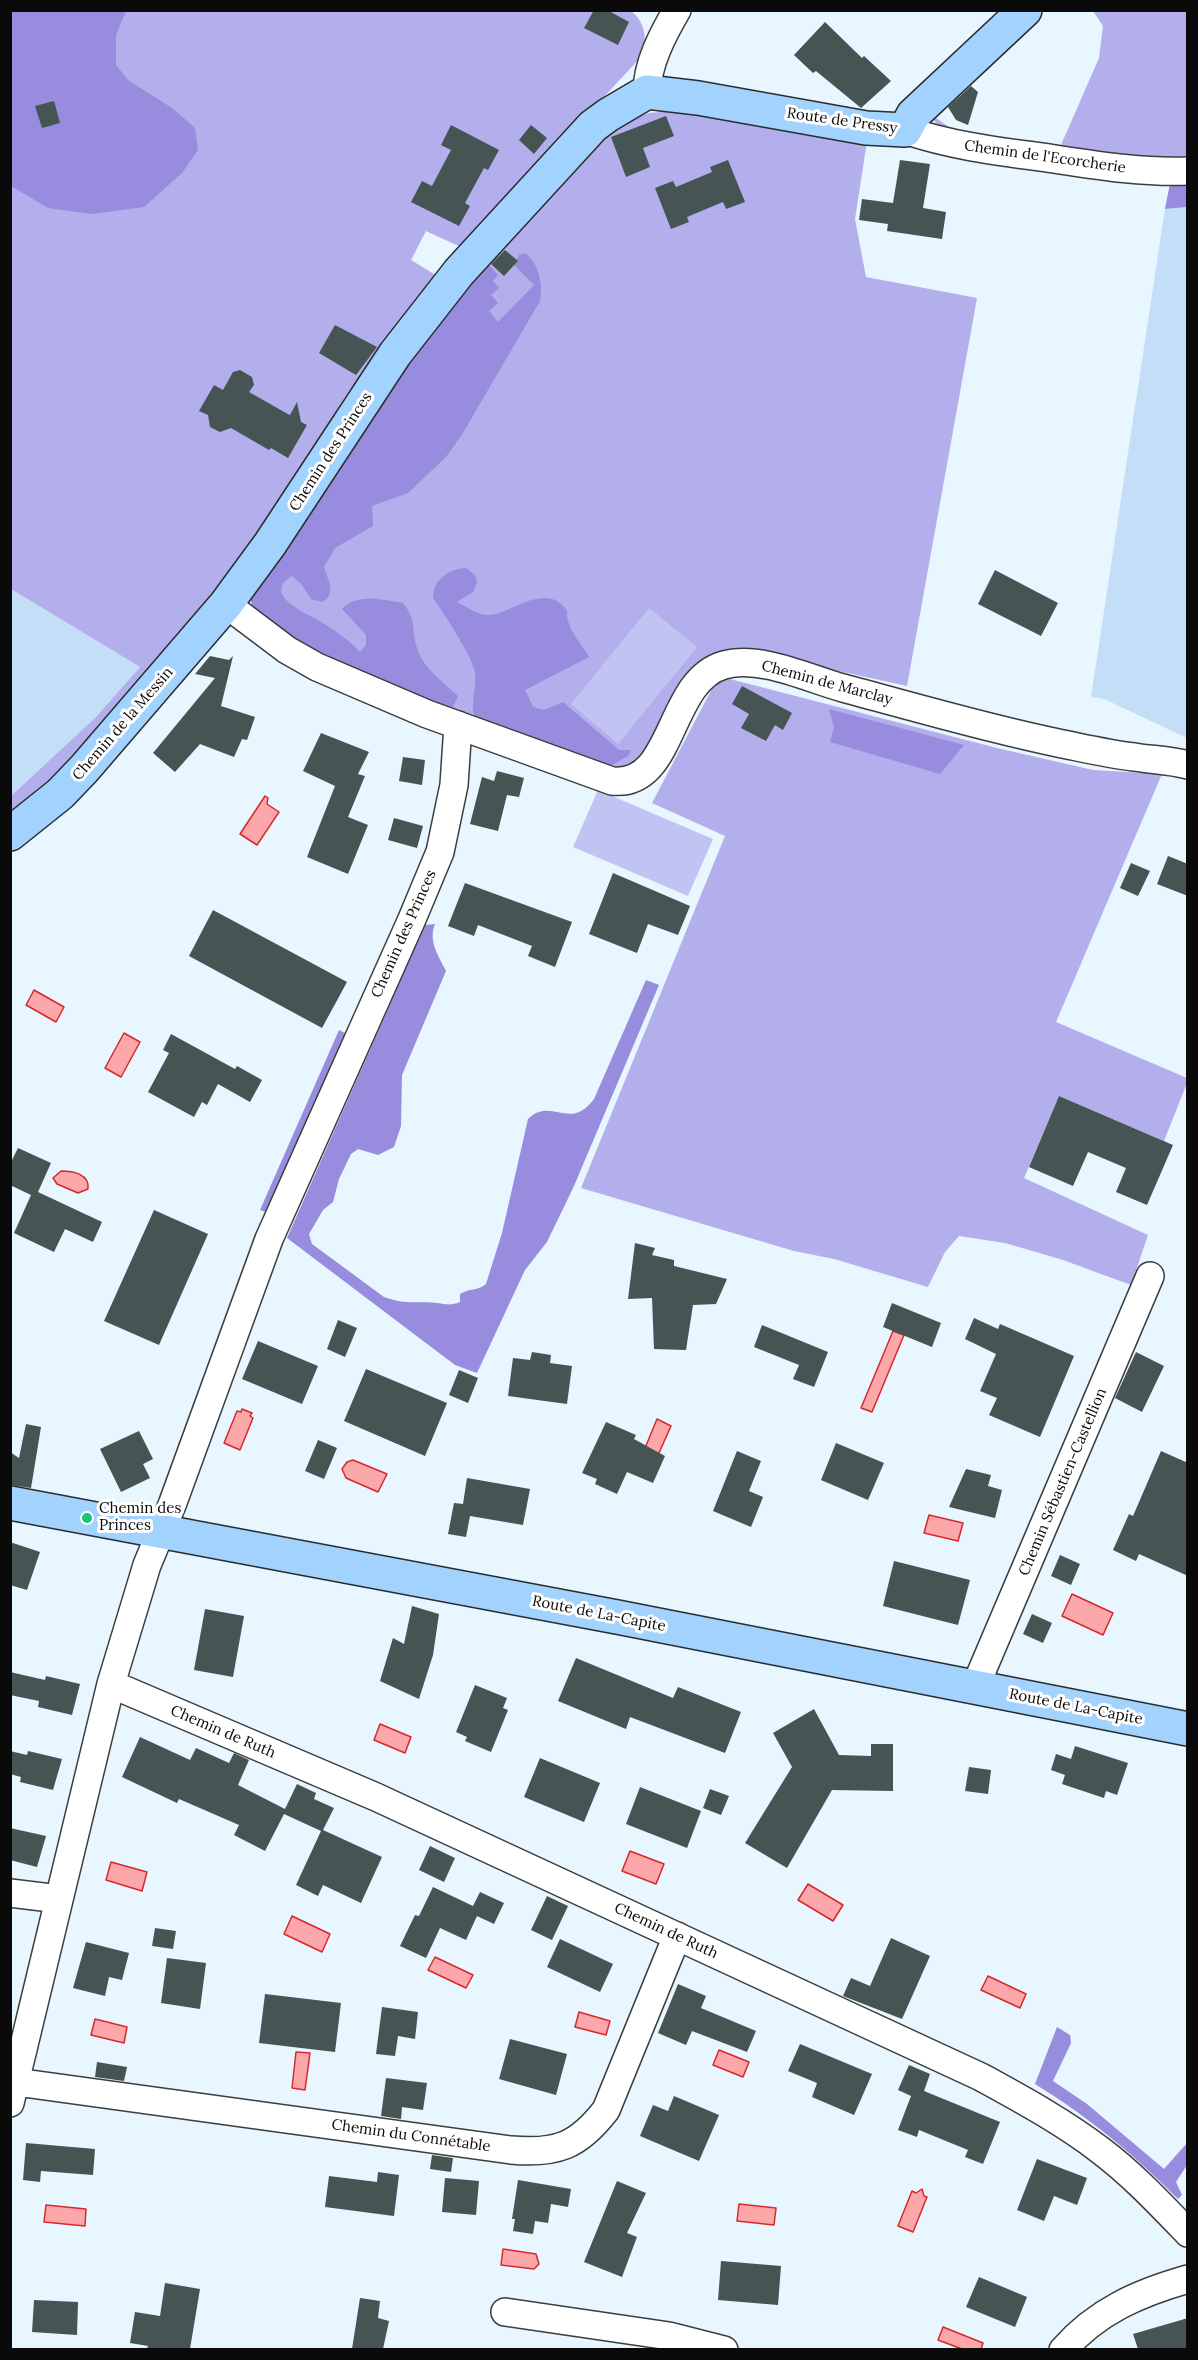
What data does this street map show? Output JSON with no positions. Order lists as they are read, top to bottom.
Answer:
{
  "streets": {
    "street": [
      "Route de Pressy",
      "Chemin de l'Ecorcherie",
      "Chemin des Princes",
      "Chemin de Marclay",
      "Chemin de la Messin",
      "Chemin Sébastien-Castellion",
      "Route de La-Capite",
      "Chemin de Ruth",
      "Chemin du Connétable"
    ]
  },
  "crossings": [
    ["Route de Pressy", "Chemin de l'Ecorcherie"],
    ["Route de Pressy", "Chemin des Princes"],
    ["Chemin des Princes", "Chemin de Marclay"],
    ["Chemin des Princes", "Chemin de la Messin"],
    ["Chemin des Princes", "Route de La-Capite"],
    ["Chemin des Princes", "Chemin de Ruth"],
    ["Chemin des Princes", "Chemin du Connétable"],
    ["Chemin Sébastien-Castellion", "Route de La-Capite"],
    ["Chemin de Ruth", "Chemin du Connétable"]
  ],
  "places": ["Chemin des Princes"]
}
